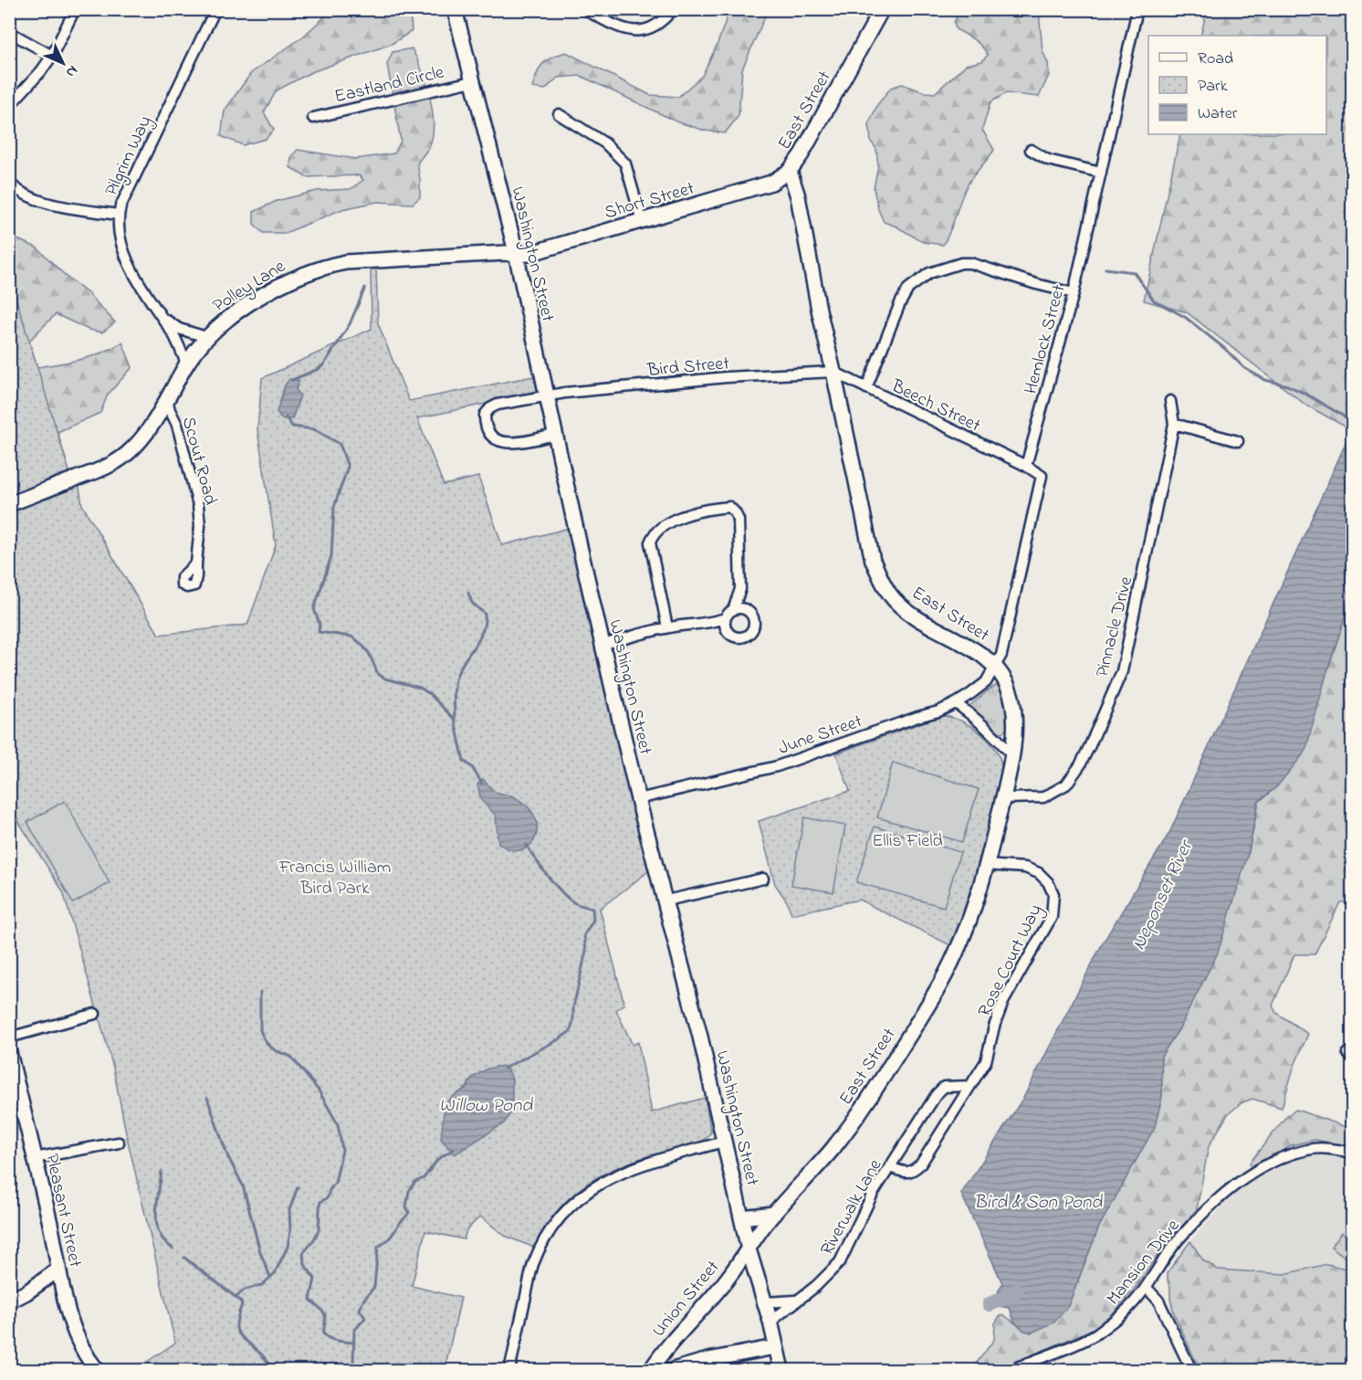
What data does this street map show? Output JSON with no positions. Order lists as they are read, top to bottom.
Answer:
{
  "streets": {
    "street": [
      "Eastland Circle",
      "East Street",
      "Pilgrim Way",
      "Short Street",
      "Washington Street",
      "Polley Lane",
      "Hemlock Street",
      "Bird Street",
      "Beech Street",
      "Scout Road",
      "Pinnacle Drive",
      "June Street",
      "Rose Court Way",
      "Riverwalk Lane",
      "Pleasant Street",
      "Mansion Drive",
      "Union Street"
    ]
  },
  "crossings": [
    ["Eastland Circle", "Washington Street"],
    ["East Street", "Short Street"],
    ["East Street", "Washington Street"],
    ["East Street", "Bird Street"],
    ["East Street", "Beech Street"],
    ["East Street", "Pinnacle Drive"],
    ["East Street", "June Street"],
    ["East Street", "Rose Court Way"],
    ["East Street", "Union Street"],
    ["Pilgrim Way", "Polley Lane"],
    ["Short Street", "Washington Street"],
    ["Short Street", "Polley Lane"],
    ["Washington Street", "Polley Lane"],
    ["Washington Street", "Bird Street"],
    ["Washington Street", "June Street"],
    ["Washington Street", "Riverwalk Lane"],
    ["Washington Street", "Union Street"],
    ["Polley Lane", "Scout Road"],
    ["Hemlock Street", "Beech Street"],
    ["Bird Street", "Beech Street"],
    ["Rose Court Way", "Riverwalk Lane"]
  ],
  "water": ["Neponset River", "Willow Pond", "Bird & Son Pond"],
  "parks": ["Ellis Field", "Francis William Bird Park"],
  "legend": ["Road", "Park", "Water"],
  "north": "bottom right"
}
